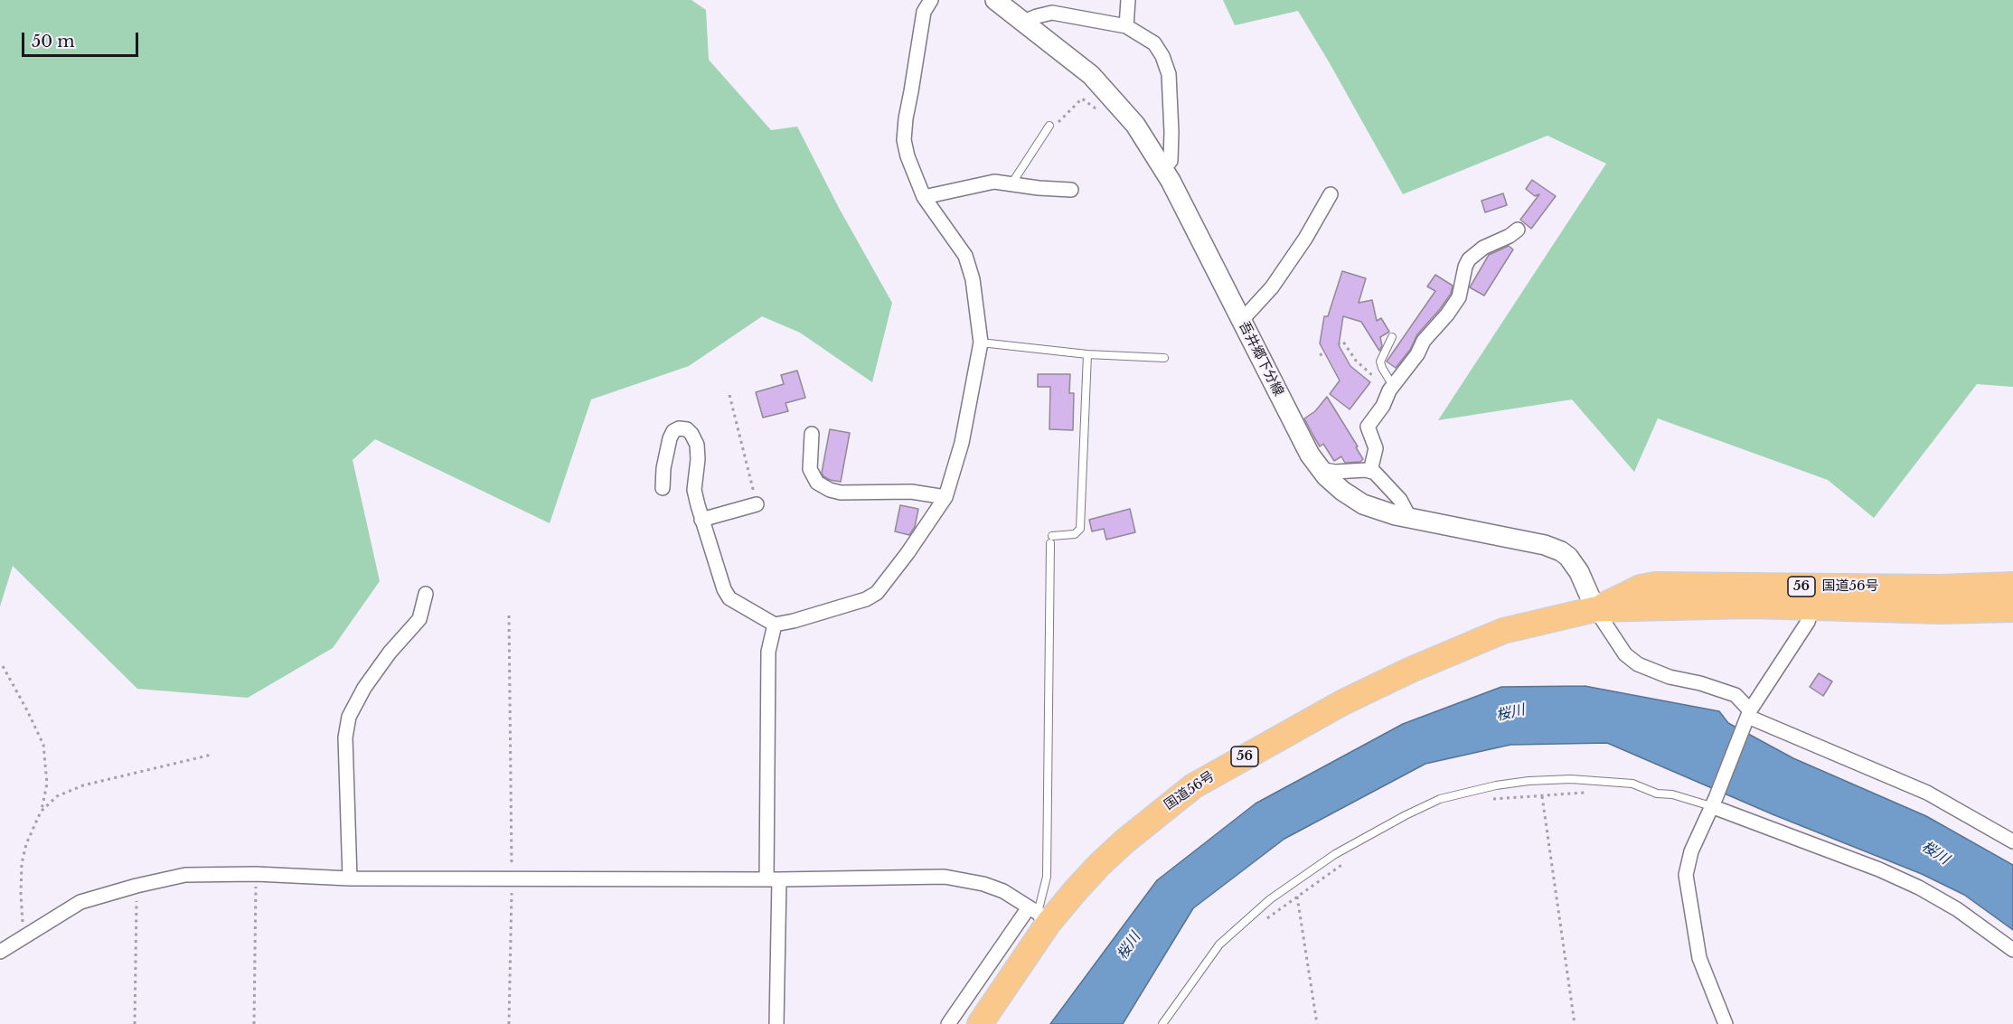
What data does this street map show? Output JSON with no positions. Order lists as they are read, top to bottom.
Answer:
{
  "streets": {
    "highway": ["56", "国道56号"],
    "main road": ["吾井郷下分線"]
  },
  "crossings": [
    ["吾井郷下分線", "国道56号"]
  ],
  "water": ["桜川"],
  "scale_bar": "50 m"
}
